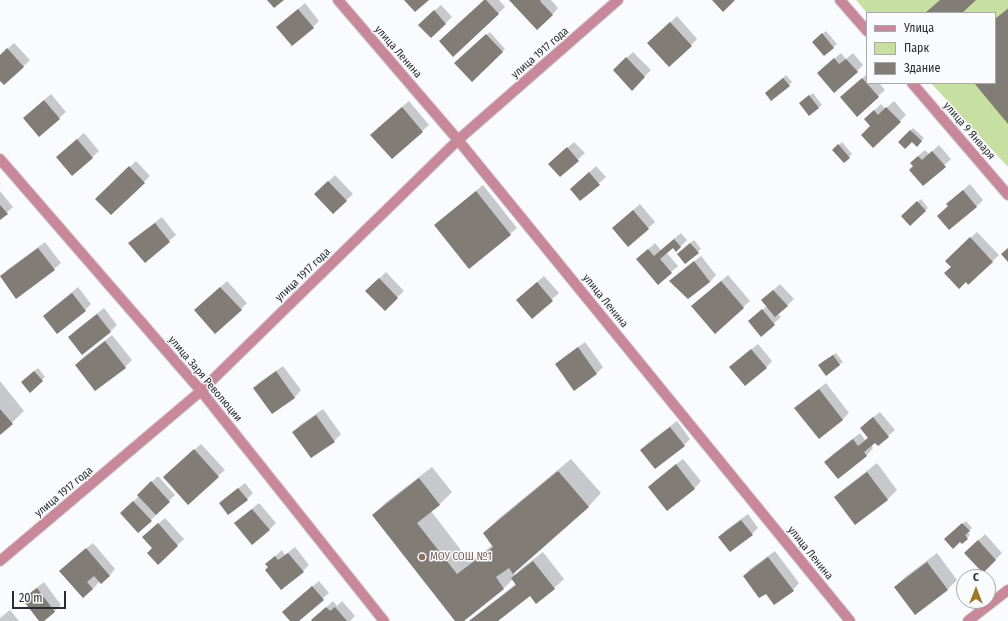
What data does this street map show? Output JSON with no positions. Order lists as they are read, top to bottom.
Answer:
{
  "streets": {
    "street": [
      "улица Ленина",
      "улица 1917 года",
      "улица 9 Января",
      "улица Заря Революции"
    ]
  },
  "crossings": [
    ["улица Ленина", "улица 1917 года"],
    ["улица 1917 года", "улица Заря Революции"]
  ],
  "places": ["МОУ СОШ №1"],
  "legend": ["Улица", "Парк", "Здание"],
  "scale_bar": "20 m",
  "north": "top"
}
